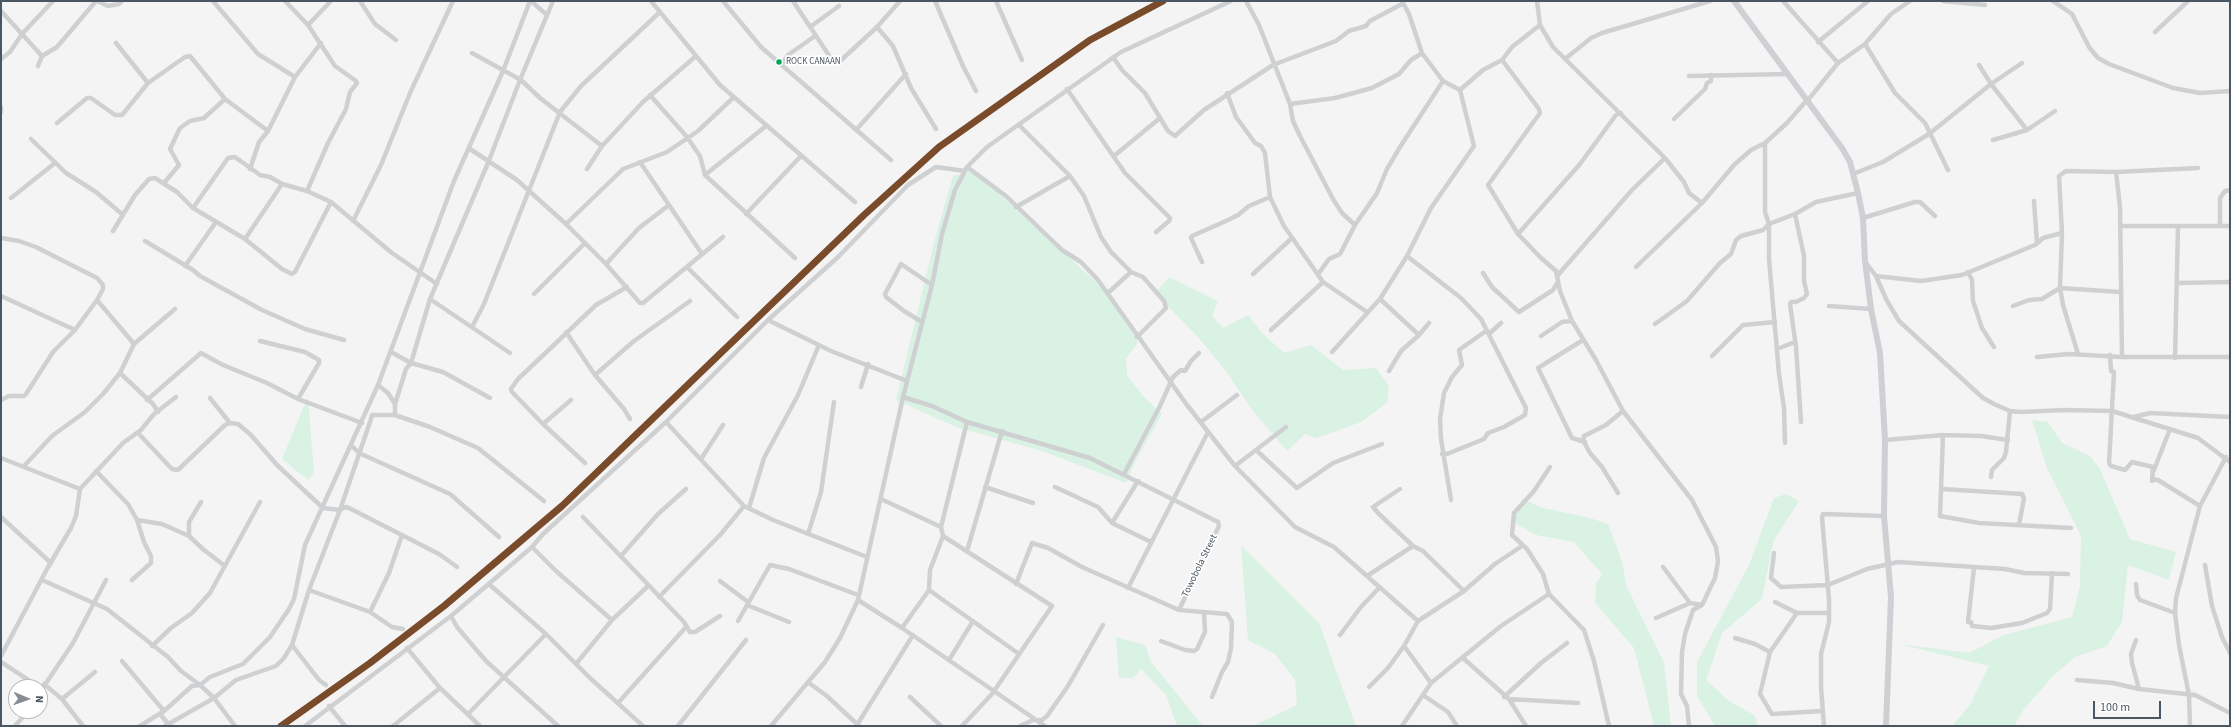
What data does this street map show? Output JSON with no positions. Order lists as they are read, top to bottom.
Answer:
{
  "streets": {
    "street": ["Towobola Street"]
  },
  "places": ["ROCK CANAAN"],
  "scale_bar": "100 m",
  "north": "right"
}
